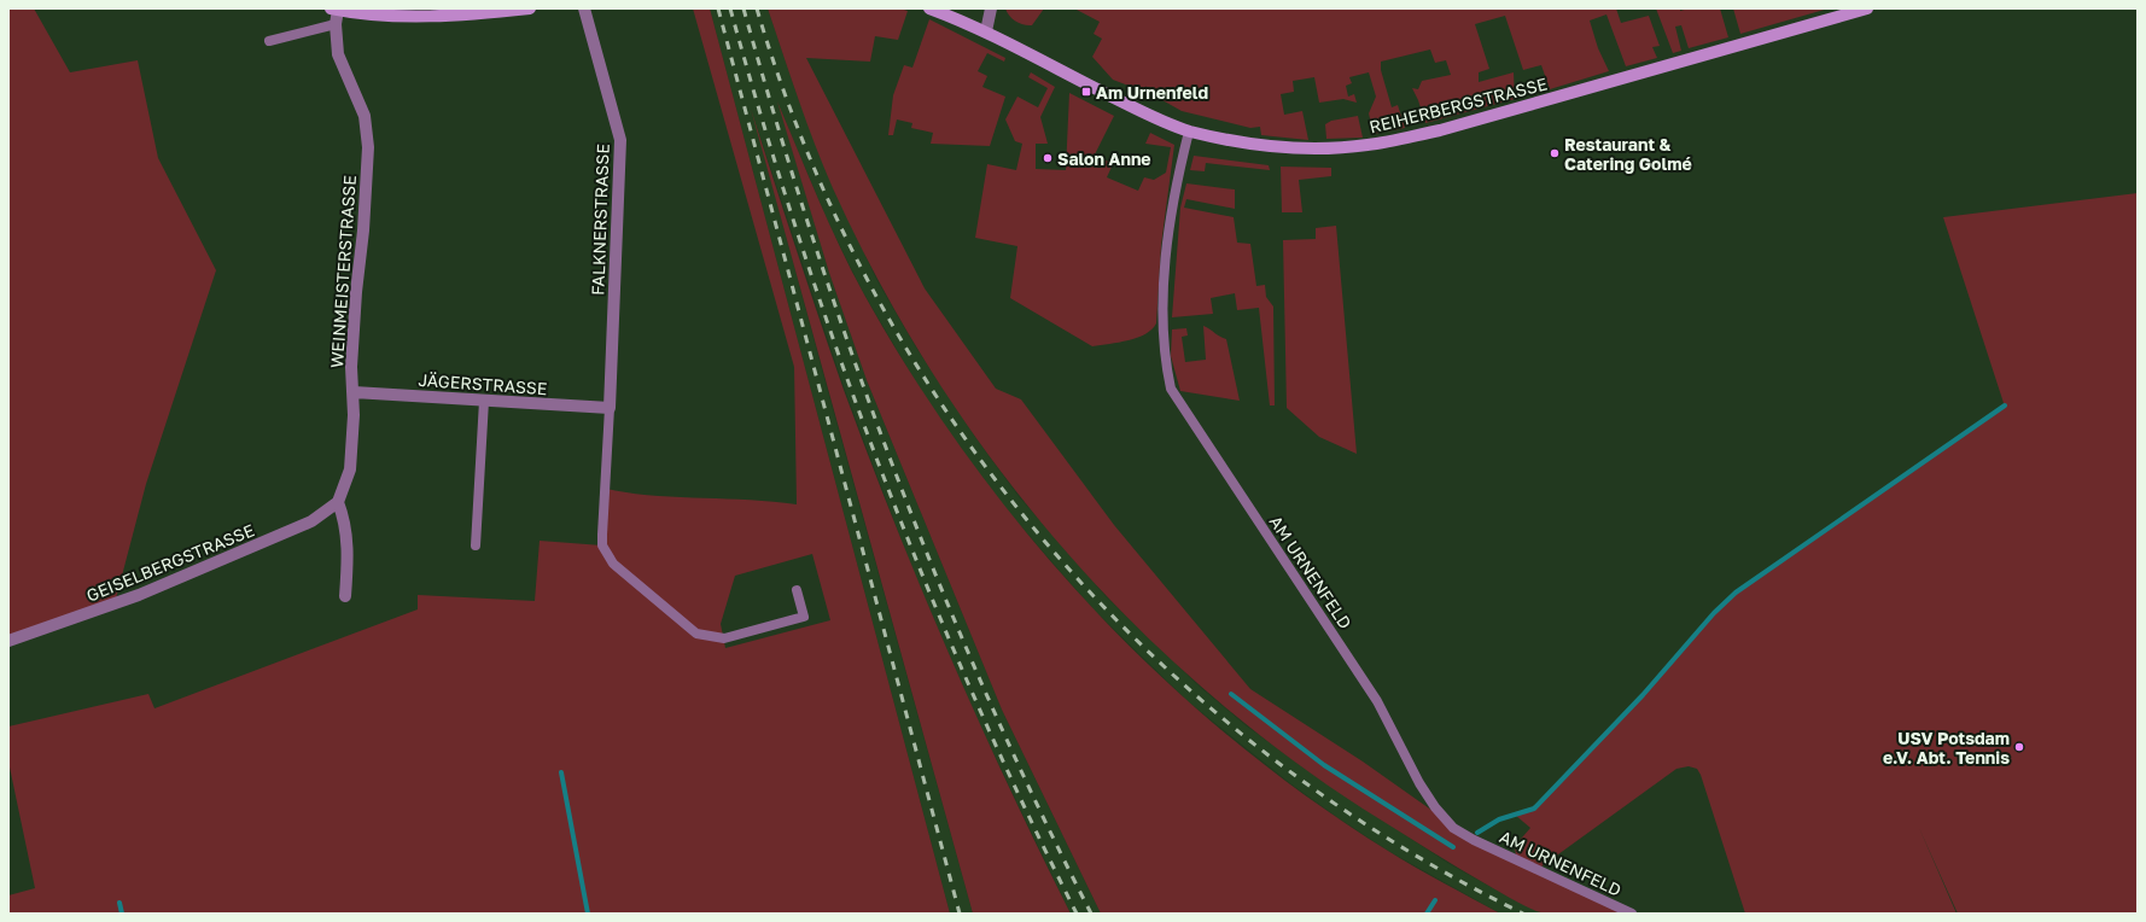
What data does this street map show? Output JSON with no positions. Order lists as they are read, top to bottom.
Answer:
{
  "streets": {
    "street": [
      "REIHERBERGSTRASSE",
      "FALKNERSTRASSE",
      "WEINMEISTERSTRASSE",
      "JÄGERSTRASSE",
      "GEISELBERGSTRASSE"
    ],
    "lane": ["AM URNENFELD"]
  },
  "crossings": [
    ["REIHERBERGSTRASSE", "AM URNENFELD"],
    ["FALKNERSTRASSE", "JÄGERSTRASSE"],
    ["WEINMEISTERSTRASSE", "JÄGERSTRASSE"],
    ["WEINMEISTERSTRASSE", "GEISELBERGSTRASSE"]
  ],
  "places": {
    "transit": ["Am Urnenfeld"],
    "other": ["Restaurant & Catering Golmé", "Salon Anne", "USV Potsdam e.V. Abt. Tennis"]
  }
}
